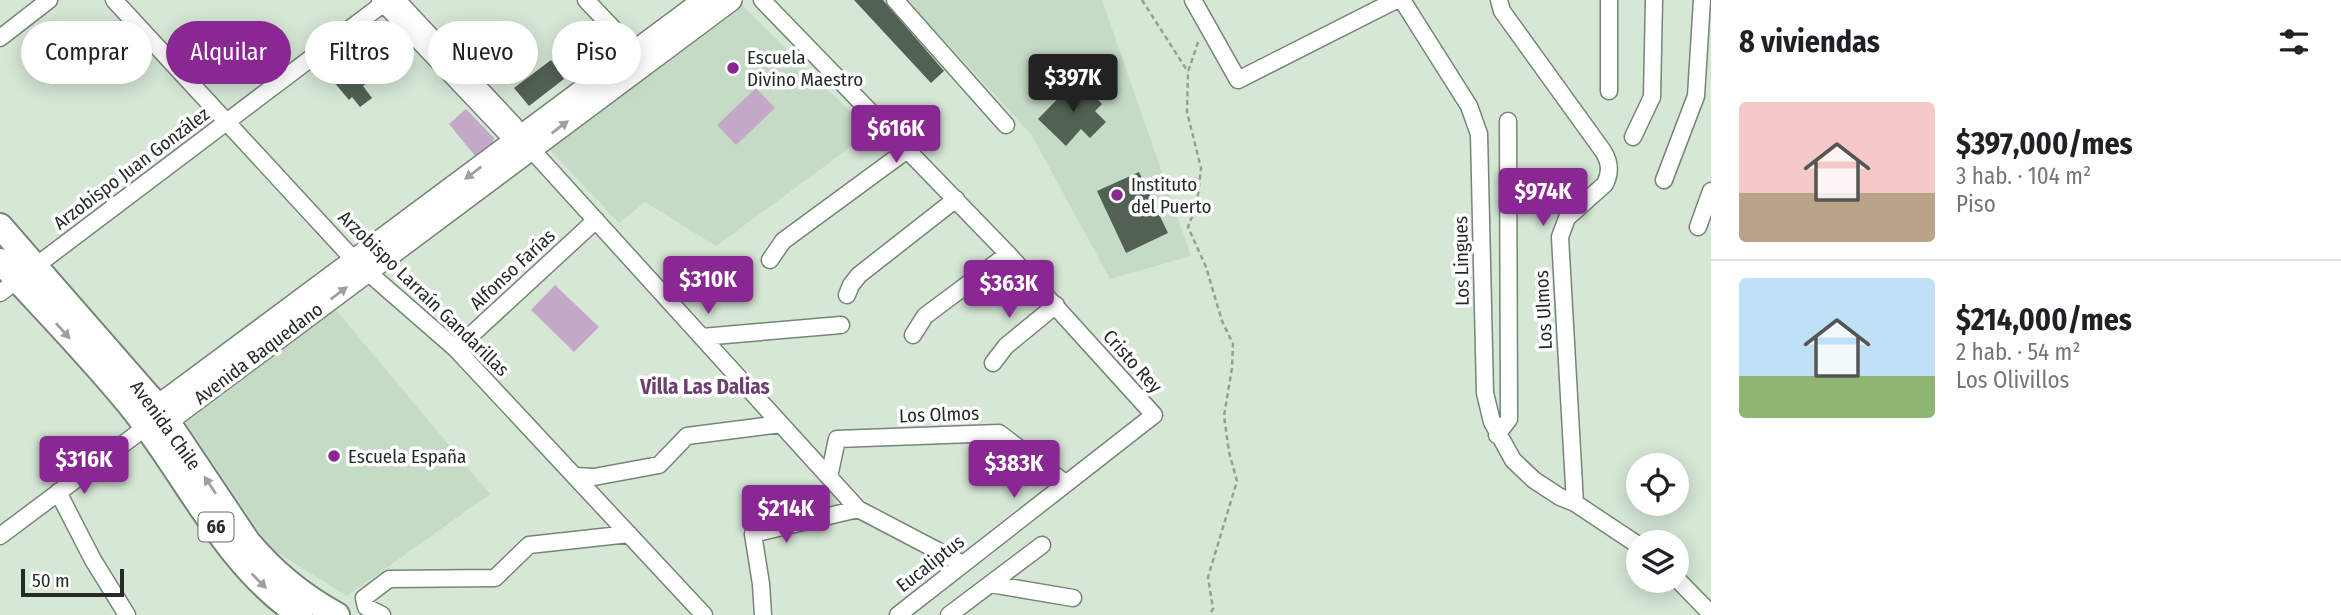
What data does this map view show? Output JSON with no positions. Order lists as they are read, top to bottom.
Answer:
{
  "streets": {
    "highway": ["Avenida Chile", "66"],
    "main road": ["Avenida Baquedano"],
    "street": [
      "Arzobispo Juan González",
      "Los Lingues",
      "Alfonso Farías",
      "Arzobispo Larraín Gandarillas",
      "Los Ulmos",
      "Cristo Rey",
      "Los Olmos",
      "Eucaliptus"
    ]
  },
  "crossings": [
    ["Arzobispo Juan González", "Arzobispo Larraín Gandarillas"],
    ["Arzobispo Juan González", "Avenida Chile"],
    ["Los Lingues", "Los Ulmos"],
    ["Alfonso Farías", "Arzobispo Larraín Gandarillas"],
    ["Arzobispo Larraín Gandarillas", "Avenida Baquedano"],
    ["Avenida Baquedano", "Avenida Chile"],
    ["Cristo Rey", "Eucaliptus"],
    ["Los Olmos", "Eucaliptus"]
  ],
  "districts": ["Villa Las Dalias"],
  "places": ["Escuela Divino Maestro", "Instituto del Puerto", "Escuela España"],
  "scale_bar": "50 m",
  "page": {
    "heading": "8 viviendas",
    "chip": [
      "Comprar",
      "Alquilar",
      "Filtros",
      "Nuevo",
      "Piso"
    ],
    "price": [
      "$397K",
      "$616K",
      "$974K",
      "$310K",
      "$363K",
      "$316K",
      "$383K",
      "$214K"
    ],
    "list": [
      {
        "name": "$397,000/mes",
        "note": "3 hab. · 104 m² · Piso"
      },
      {
        "name": "$214,000/mes",
        "note": "2 hab. · 54 m² · Los Olivillos"
      }
    ],
    "scale": "50 m"
  }
}
